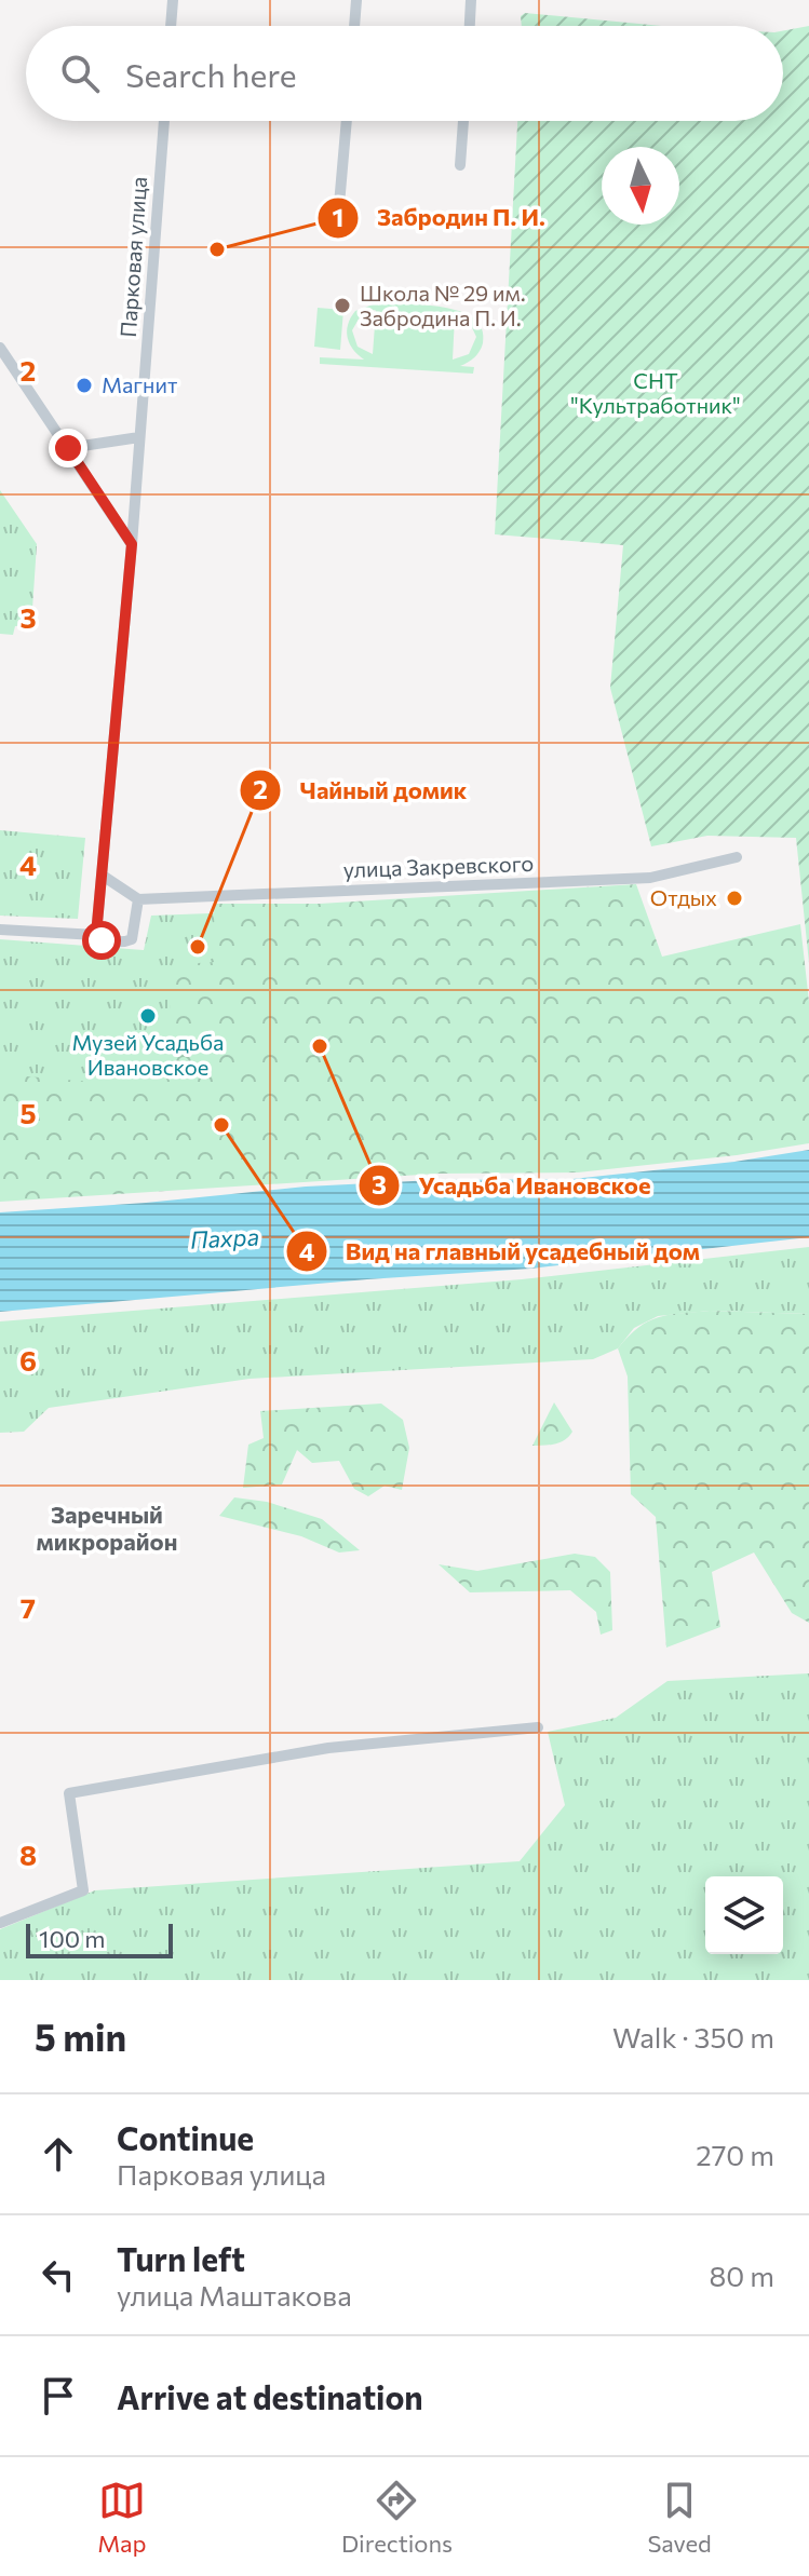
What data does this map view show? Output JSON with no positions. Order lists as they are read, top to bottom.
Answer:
{
  "streets": {
    "street": ["Парковая улица", "улица Закревского"]
  },
  "districts": ["Заречный микрорайон"],
  "water": ["Пахра"],
  "parks": ["СНТ \"Культработник\""],
  "places": [
    "Забродин П. И.",
    "Школа № 29 им. Забродина П. И.",
    "Магнит",
    "Отдых",
    "Чайный домик",
    "Музей Усадьба Ивановское",
    "Усадьба Ивановское",
    "Вид на главный усадебный дом"
  ],
  "scale_bar": "100 m",
  "north": "bottom",
  "page": {
    "search": "Search here",
    "scale": "100 m",
    "heading": ["5 min", "Walk · 350 m"],
    "list": [
      ["Continue", "Парковая улица", "270 m"],
      ["Turn left", "улица Маштакова", "80 m"],
      "Arrive at destination"
    ],
    "nav": ["Map", "Directions", "Saved"]
  },
  "grid": {
    "rows": [
      "2",
      "3",
      "4",
      "5",
      "6",
      "7",
      "8"
    ]
  }
}
